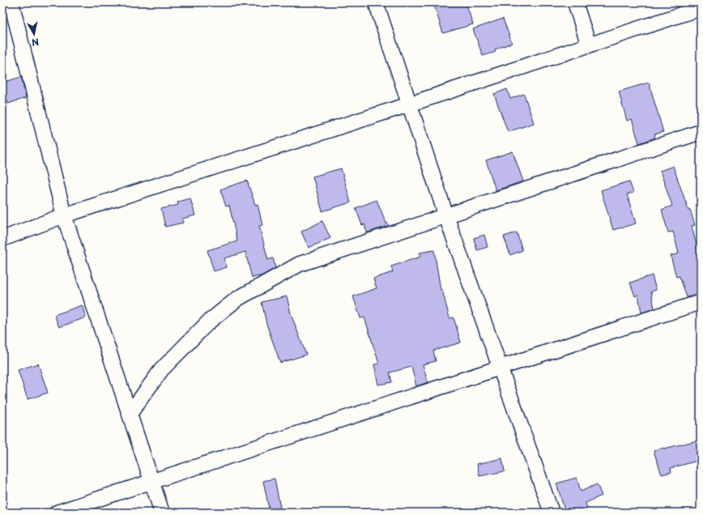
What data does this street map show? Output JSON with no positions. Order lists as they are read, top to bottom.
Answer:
{
  "north": "bottom"
}
